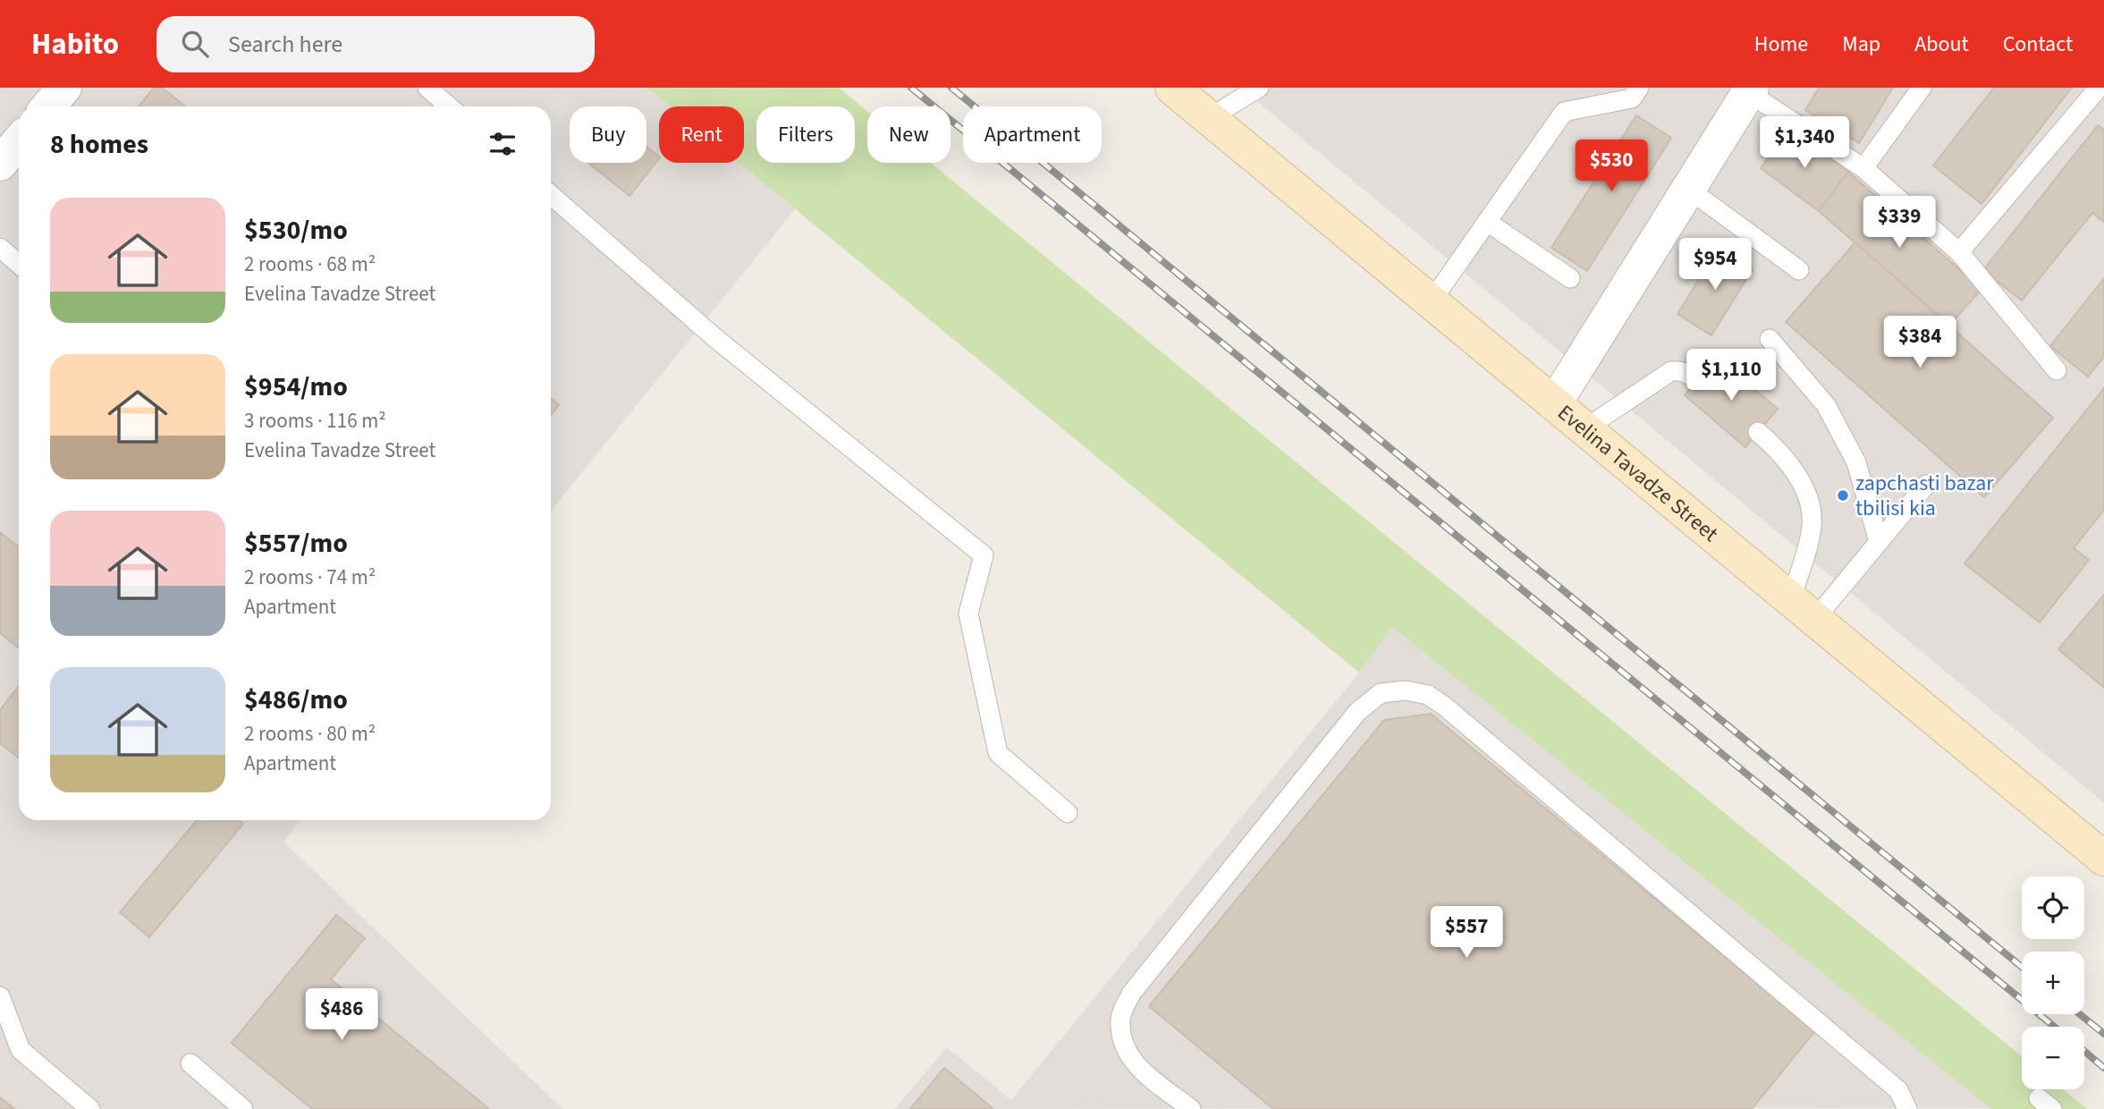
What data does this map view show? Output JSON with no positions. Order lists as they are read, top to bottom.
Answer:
{
  "streets": {
    "main road": ["Evelina Tavadze Street"]
  },
  "places": ["zapchasti bazar tbilisi kia"],
  "page": {
    "header": "Habito",
    "search": "Search here",
    "nav": [
      "Home",
      "Map",
      "About",
      "Contact"
    ],
    "chip": [
      "Buy",
      "Rent",
      "Filters",
      "New",
      "Apartment"
    ],
    "heading": "8 homes",
    "price": [
      "$1,340",
      "$530",
      "$339",
      "$954",
      "$384",
      "$1,110",
      "$557",
      "$486"
    ],
    "list": [
      {
        "name": "$530/mo",
        "note": "2 rooms · 68 m² · Evelina Tavadze Street"
      },
      {
        "name": "$954/mo",
        "note": "3 rooms · 116 m² · Evelina Tavadze Street"
      },
      {
        "name": "$557/mo",
        "note": "2 rooms · 74 m² · Apartment"
      },
      {
        "name": "$486/mo",
        "note": "2 rooms · 80 m² · Apartment"
      }
    ],
    "map_buttons": ["+", "−"]
  }
}
